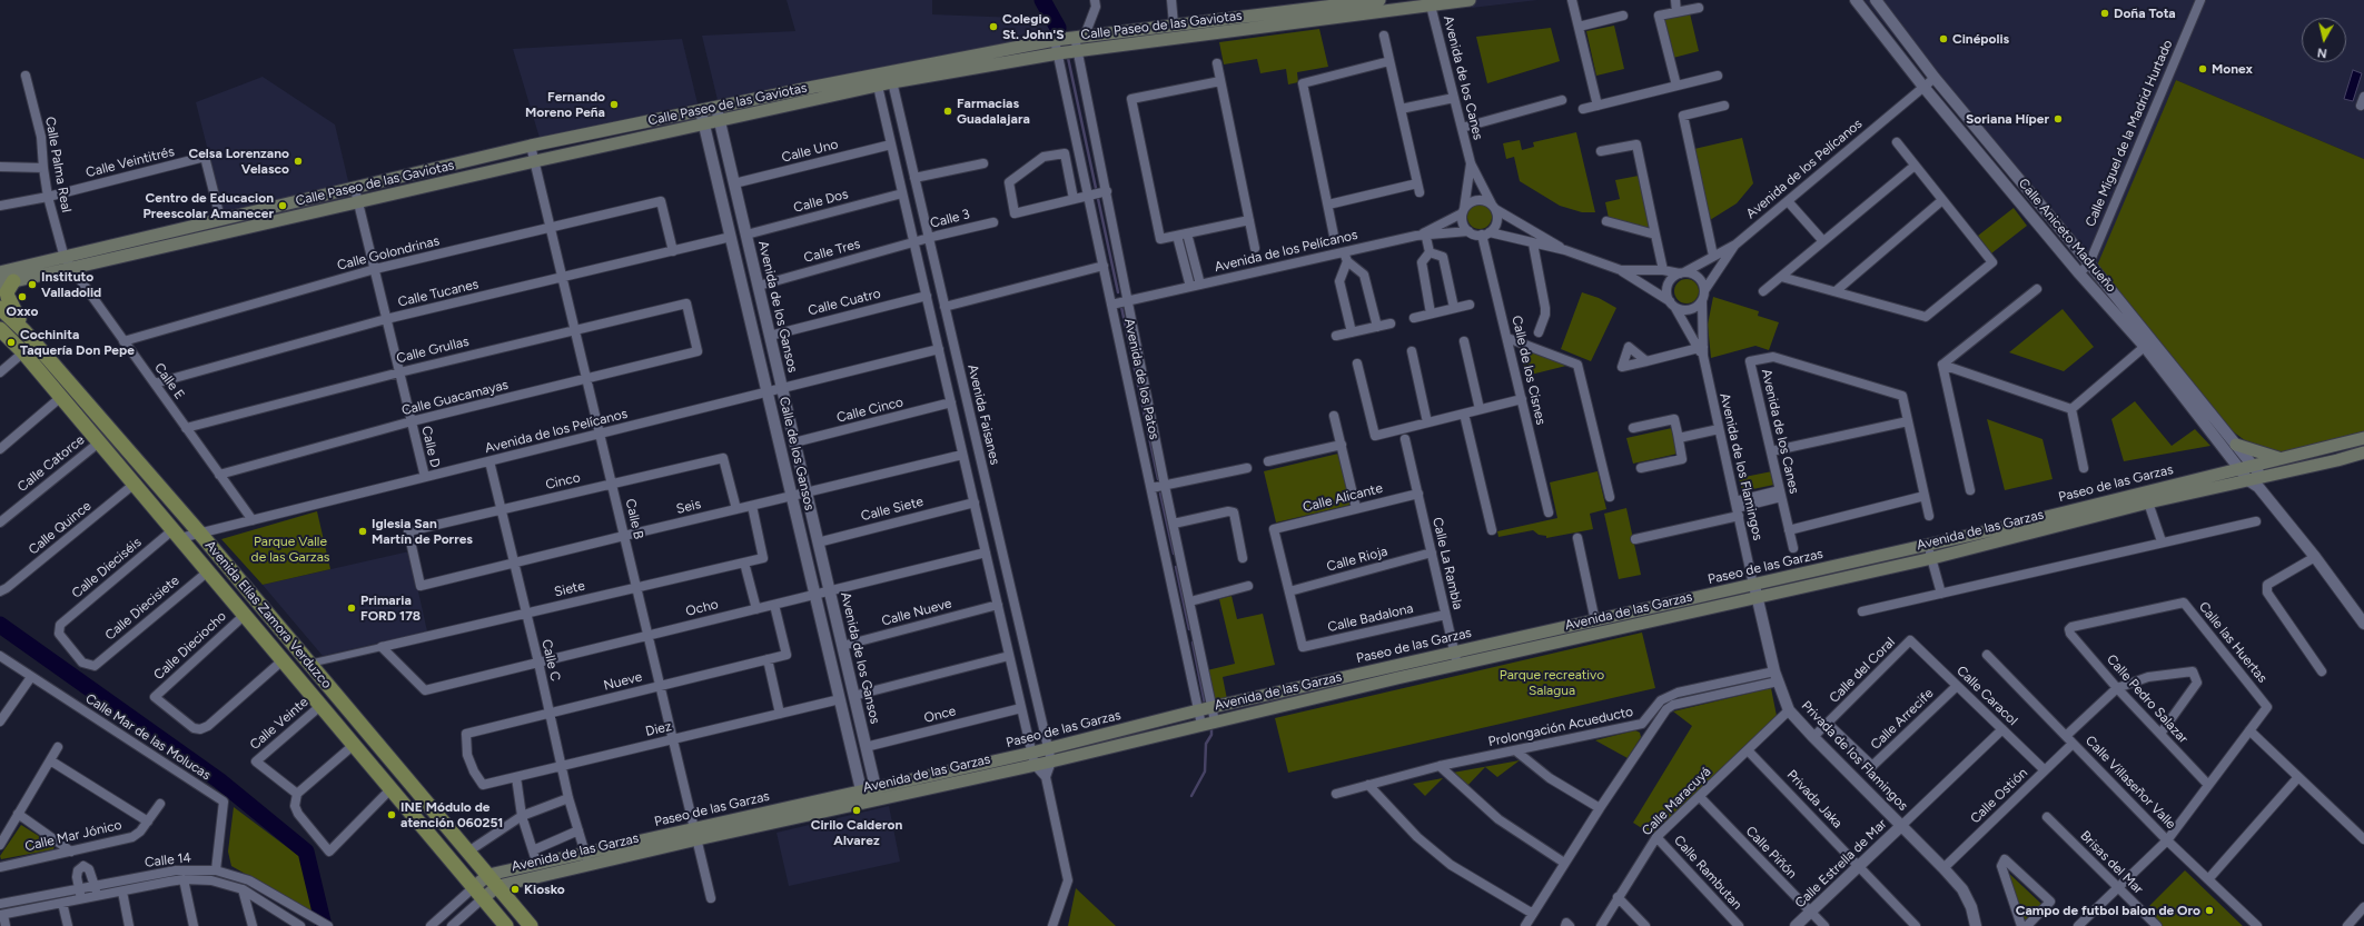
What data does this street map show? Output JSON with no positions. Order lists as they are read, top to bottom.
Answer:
{
  "streets": {
    "main road": [
      "Calle Paseo de las Gaviotas",
      "Paseo de las Garzas",
      "Avenida de las Garzas",
      "Avenida Elías Zamora Verduzco"
    ],
    "street": [
      "Avenida de los Canes",
      "Calle Miguel de la Madrid Hurtado",
      "Calle Uno",
      "Calle Veintitrés",
      "Calle Palma Real",
      "Avenida de los Pelícanos",
      "Calle Dos",
      "Calle 3",
      "Calle Aniceto Madrueño",
      "Calle Tres",
      "Calle Golondrinas",
      "Calle Tucanes",
      "Calle Cuatro",
      "Avenida de los Gansos",
      "Calle Grullas",
      "Calle de los Cisnes",
      "Avenida de los Patos",
      "Calle E",
      "Calle Guacamayas",
      "Calle Cinco",
      "Avenida Faisanes",
      "Calle D",
      "Calle de los Gansos",
      "Calle Catorce",
      "Avenida de los Flamingos",
      "Cinco",
      "Calle Alicante",
      "Seis",
      "Calle Siete",
      "Calle B",
      "Calle Quince",
      "Calle Rioja",
      "Calle La Rambla",
      "Calle Dieciséis",
      "Siete",
      "Calle Diecisiete",
      "Ocho",
      "Calle Nueve",
      "Calle Badalona",
      "Calle las Huertas",
      "Calle Dieciocho",
      "Calle C",
      "Calle del Coral",
      "Nueve",
      "Calle Caracol",
      "Calle Pedro Salazar",
      "Once",
      "Calle Arrecife",
      "Calle Veinte",
      "Prolongación Acueducto",
      "Diez",
      "Calle Mar de las Molucas",
      "Privada de los Flamingos",
      "Calle Villaseñor Valle",
      "Calle Ostión",
      "Privada Jaka",
      "Calle Maracuyá",
      "Calle Mar Jónico",
      "Calle Piñón",
      "Calle 14",
      "Brisas del Mar",
      "Calle Estrella de Mar",
      "Calle Rambutan"
    ]
  },
  "crossings": [
    ["Calle Paseo de las Gaviotas", "Avenida de los Canes"],
    ["Calle Paseo de las Gaviotas", "Calle Veintitrés"],
    ["Calle Paseo de las Gaviotas", "Calle Palma Real"],
    ["Calle Paseo de las Gaviotas", "Avenida de los Gansos"],
    ["Calle Paseo de las Gaviotas", "Avenida de los Patos"],
    ["Calle Paseo de las Gaviotas", "Calle E"],
    ["Calle Paseo de las Gaviotas", "Avenida Faisanes"],
    ["Calle Paseo de las Gaviotas", "Calle D"],
    ["Calle Paseo de las Gaviotas", "Calle de los Gansos"],
    ["Calle Paseo de las Gaviotas", "Calle B"],
    ["Avenida de los Canes", "Avenida de los Pelícanos"],
    ["Avenida de los Canes", "Calle de los Cisnes"],
    ["Calle Miguel de la Madrid Hurtado", "Calle Aniceto Madrueño"],
    ["Calle Uno", "Avenida de los Gansos"],
    ["Calle Veintitrés", "Calle Palma Real"],
    ["Calle Palma Real", "Calle E"],
    ["Avenida de los Pelícanos", "Calle Aniceto Madrueño"],
    ["Avenida de los Pelícanos", "Avenida de los Gansos"],
    ["Avenida de los Pelícanos", "Calle de los Cisnes"],
    ["Avenida de los Pelícanos", "Avenida de los Patos"],
    ["Avenida de los Pelícanos", "Calle E"],
    ["Avenida de los Pelícanos", "Calle D"],
    ["Avenida de los Pelícanos", "Calle de los Gansos"],
    ["Avenida de los Pelícanos", "Avenida de los Flamingos"],
    ["Avenida de los Pelícanos", "Calle B"],
    ["Avenida de los Pelícanos", "Calle Dieciséis"],
    ["Avenida de los Pelícanos", "Avenida Elías Zamora Verduzco"],
    ["Avenida de los Pelícanos", "Calle C"],
    ["Calle Dos", "Avenida de los Gansos"],
    ["Calle 3", "Calle Tres"],
    ["Calle 3", "Avenida Faisanes"],
    ["Calle Aniceto Madrueño", "Paseo de las Garzas"],
    ["Calle Aniceto Madrueño", "Avenida de las Garzas"],
    ["Calle Tres", "Avenida de los Gansos"],
    ["Calle Golondrinas", "Calle Tucanes"],
    ["Calle Golondrinas", "Calle E"],
    ["Calle Golondrinas", "Calle D"],
    ["Calle Golondrinas", "Calle B"],
    ["Calle Tucanes", "Calle E"],
    ["Calle Tucanes", "Calle D"],
    ["Calle Tucanes", "Calle de los Gansos"],
    ["Calle Tucanes", "Calle B"],
    ["Calle Cuatro", "Avenida de los Gansos"],
    ["Avenida de los Gansos", "Calle Cinco"],
    ["Avenida de los Gansos", "Seis"],
    ["Avenida de los Gansos", "Calle Siete"],
    ["Avenida de los Gansos", "Avenida de las Garzas"],
    ["Avenida de los Gansos", "Ocho"],
    ["Avenida de los Gansos", "Calle Nueve"],
    ["Avenida de los Gansos", "Once"],
    ["Calle Grullas", "Calle E"],
    ["Calle Grullas", "Calle Guacamayas"],
    ["Calle Grullas", "Calle D"],
    ["Calle Grullas", "Calle B"],
    ["Avenida de los Patos", "Paseo de las Garzas"],
    ["Avenida de los Patos", "Avenida de las Garzas"],
    ["Calle E", "Calle Guacamayas"],
    ["Calle Guacamayas", "Calle D"],
    ["Calle Guacamayas", "Calle B"],
    ["Avenida Faisanes", "Paseo de las Garzas"],
    ["Avenida Faisanes", "Avenida de las Garzas"],
    ["Calle de los Gansos", "Seis"],
    ["Calle de los Gansos", "Avenida de las Garzas"],
    ["Calle de los Gansos", "Ocho"],
    ["Calle de los Gansos", "Diez"],
    ["Calle Catorce", "Avenida Elías Zamora Verduzco"],
    ["Avenida de los Flamingos", "Paseo de las Garzas"],
    ["Avenida de los Flamingos", "Privada de los Flamingos"],
    ["Cinco", "Seis"],
    ["Cinco", "Calle B"],
    ["Cinco", "Calle C"],
    ["Paseo de las Garzas", "Avenida de las Garzas"],
    ["Paseo de las Garzas", "Calle La Rambla"],
    ["Paseo de las Garzas", "Privada de los Flamingos"],
    ["Calle Alicante", "Calle Rioja"],
    ["Calle Alicante", "Calle La Rambla"],
    ["Calle Alicante", "Calle Badalona"],
    ["Seis", "Calle B"],
    ["Seis", "Siete"],
    ["Seis", "Calle C"],
    ["Calle B", "Avenida de las Garzas"],
    ["Calle B", "Siete"],
    ["Calle B", "Ocho"],
    ["Calle B", "Nueve"],
    ["Calle B", "Diez"],
    ["Calle Quince", "Avenida Elías Zamora Verduzco"],
    ["Avenida de las Garzas", "Calle La Rambla"],
    ["Avenida de las Garzas", "Avenida Elías Zamora Verduzco"],
    ["Avenida de las Garzas", "Calle C"],
    ["Avenida de las Garzas", "Privada de los Flamingos"],
    ["Calle Rioja", "Calle La Rambla"],
    ["Calle Rioja", "Calle Badalona"],
    ["Calle La Rambla", "Calle Badalona"],
    ["Calle Dieciséis", "Calle Diecisiete"],
    ["Calle Dieciséis", "Avenida Elías Zamora Verduzco"],
    ["Siete", "Ocho"],
    ["Siete", "Calle C"],
    ["Calle Diecisiete", "Avenida Elías Zamora Verduzco"],
    ["Ocho", "Calle C"],
    ["Ocho", "Nueve"],
    ["Avenida Elías Zamora Verduzco", "Calle Dieciocho"],
    ["Avenida Elías Zamora Verduzco", "Calle Veinte"],
    ["Calle las Huertas", "Calle Pedro Salazar"],
    ["Calle las Huertas", "Calle Villaseñor Valle"],
    ["Calle las Huertas", "Brisas del Mar"],
    ["Calle C", "Nueve"],
    ["Calle C", "Diez"],
    ["Calle del Coral", "Calle Caracol"],
    ["Calle del Coral", "Calle Arrecife"],
    ["Calle del Coral", "Privada de los Flamingos"],
    ["Nueve", "Diez"],
    ["Calle Caracol", "Calle Arrecife"],
    ["Calle Caracol", "Calle Ostión"],
    ["Calle Caracol", "Calle Estrella de Mar"],
    ["Prolongación Acueducto", "Privada de los Flamingos"],
    ["Calle Mar de las Molucas", "Calle 14"],
    ["Privada de los Flamingos", "Calle Ostión"],
    ["Privada de los Flamingos", "Calle Maracuyá"],
    ["Privada de los Flamingos", "Calle Estrella de Mar"],
    ["Calle Villaseñor Valle", "Calle Ostión"],
    ["Privada Jaka", "Calle Maracuyá"],
    ["Privada Jaka", "Calle Estrella de Mar"],
    ["Calle Maracuyá", "Calle Piñón"],
    ["Calle Maracuyá", "Calle Rambutan"],
    ["Calle Piñón", "Calle Estrella de Mar"]
  ],
  "parks": ["Parque Valle de las Garzas", "Parque recreativo Salagua"],
  "places": [
    "Doña Tota",
    "Colegio St. John'S",
    "Cinépolis",
    "Monex",
    "Fernando Moreno Peña",
    "Farmacias Guadalajara",
    "Soriana Híper",
    "Celsa Lorenzano Velasco",
    "Centro de Educacion Preescolar Amanecer",
    "Instituto Valladolid",
    "Oxxo",
    "Cochinita Taquería Don Pepe",
    "Iglesia San Martín de Porres",
    "Primaria FORD 178",
    "Cirilo Calderon Alvarez",
    "INE Módulo de atención 060251",
    "Kiosko",
    "Campo de futbol balon de Oro"
  ],
  "north": "bottom"
}
